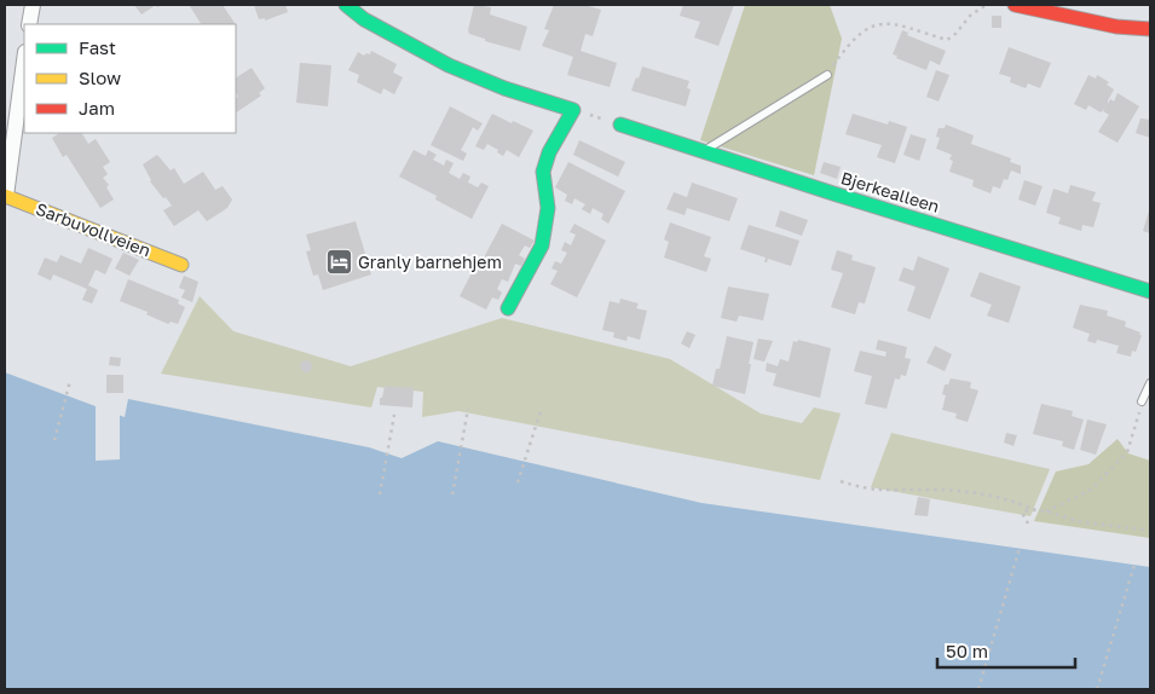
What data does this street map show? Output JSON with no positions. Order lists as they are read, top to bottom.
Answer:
{
  "streets": {
    "street": ["Bjerkealleen", "Sarbuvollveien"]
  },
  "places": {
    "hotel": ["Granly barnehjem"]
  },
  "legend": ["Fast", "Slow", "Jam"],
  "scale_bar": "50 m"
}
